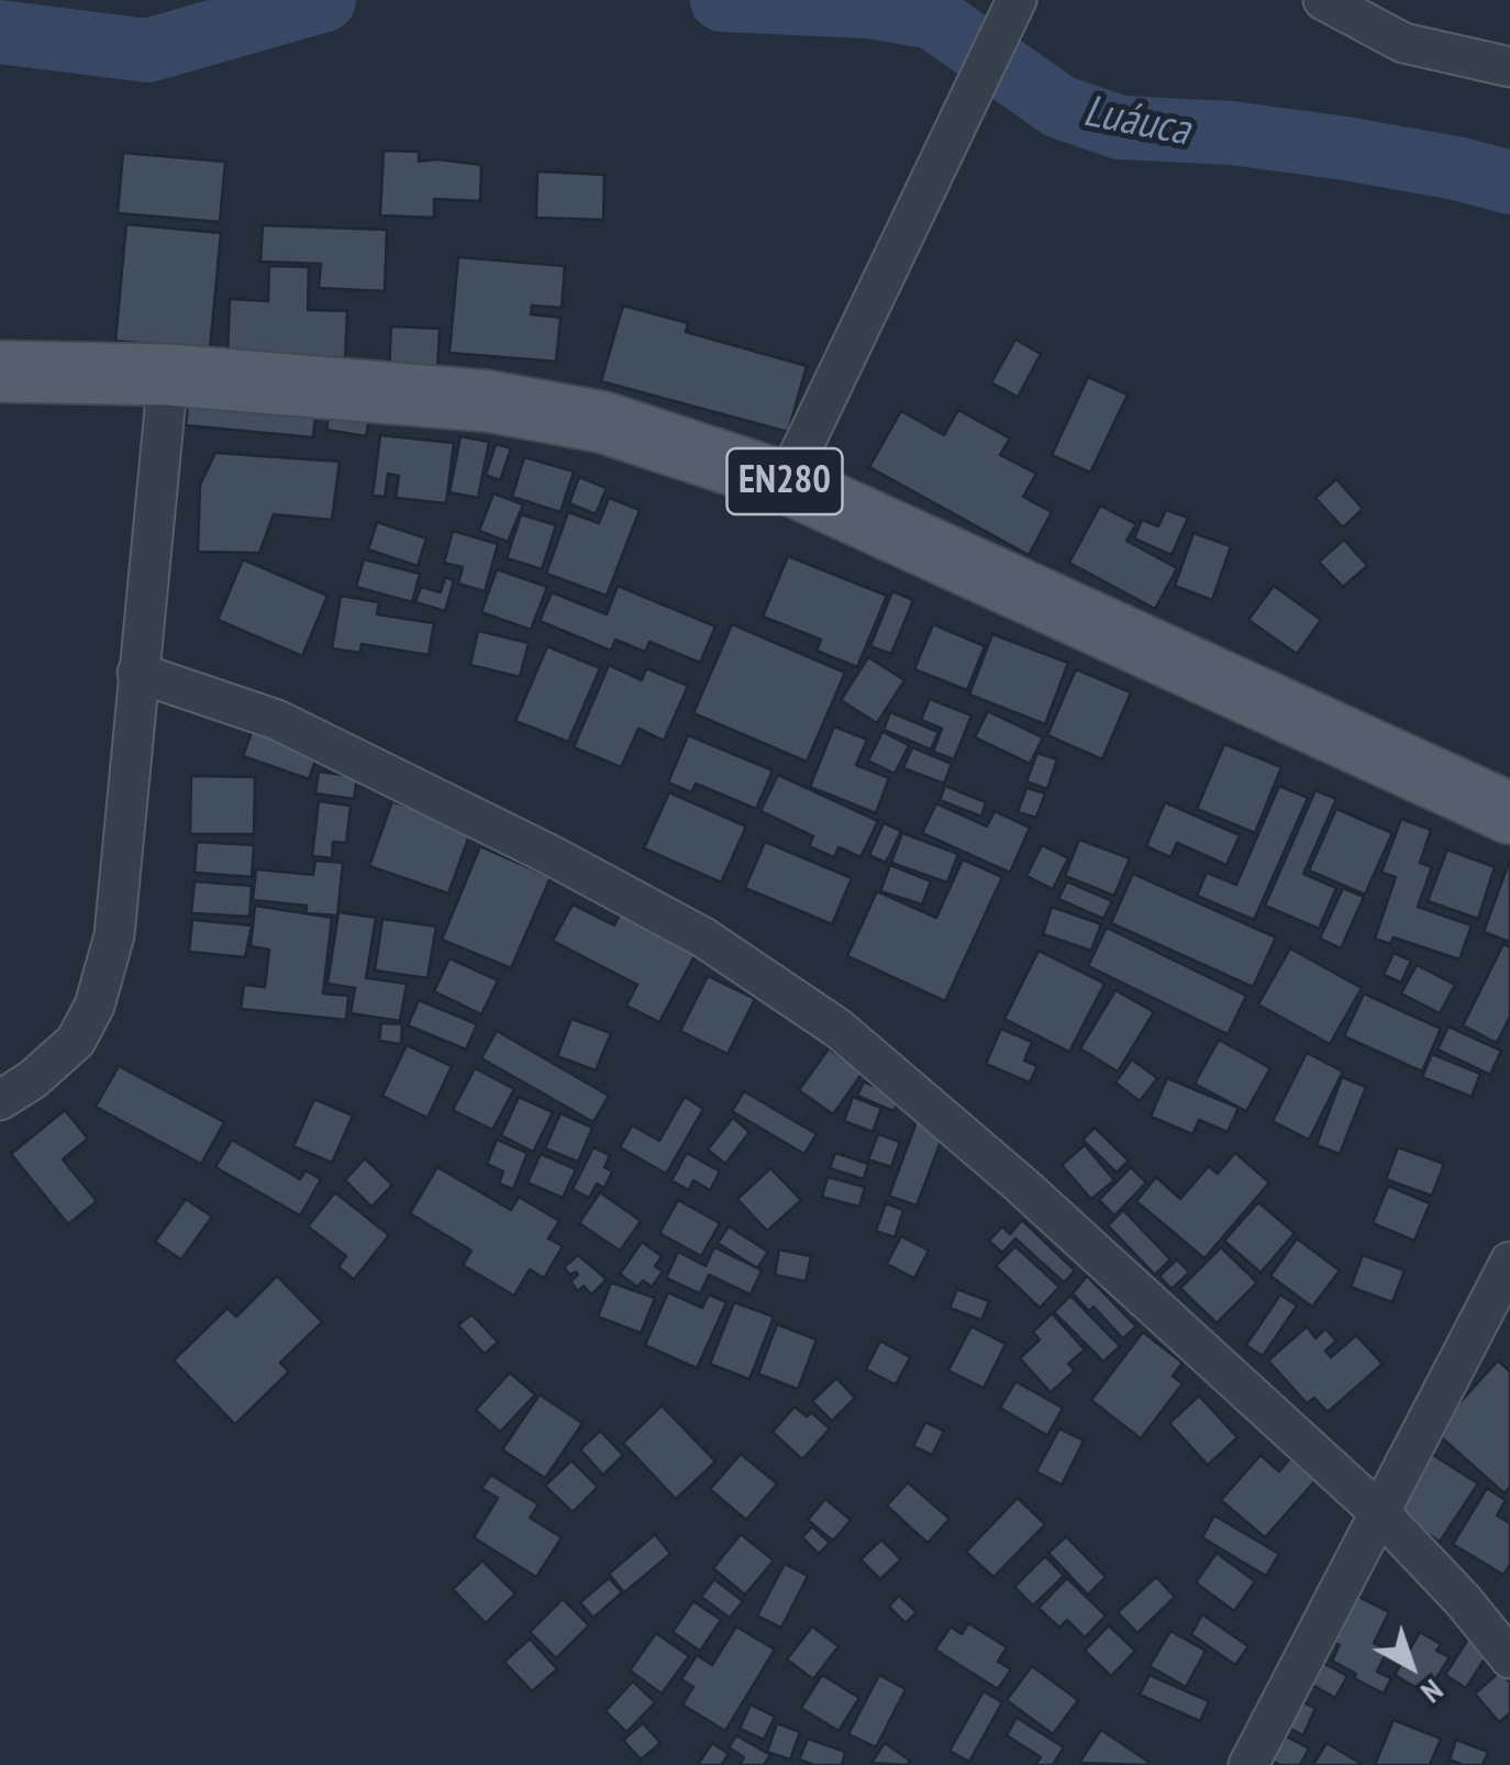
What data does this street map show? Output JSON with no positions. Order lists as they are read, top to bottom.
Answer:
{
  "streets": {
    "main road": ["EN280"]
  },
  "water": ["Luáuca"],
  "north": "bottom right"
}
